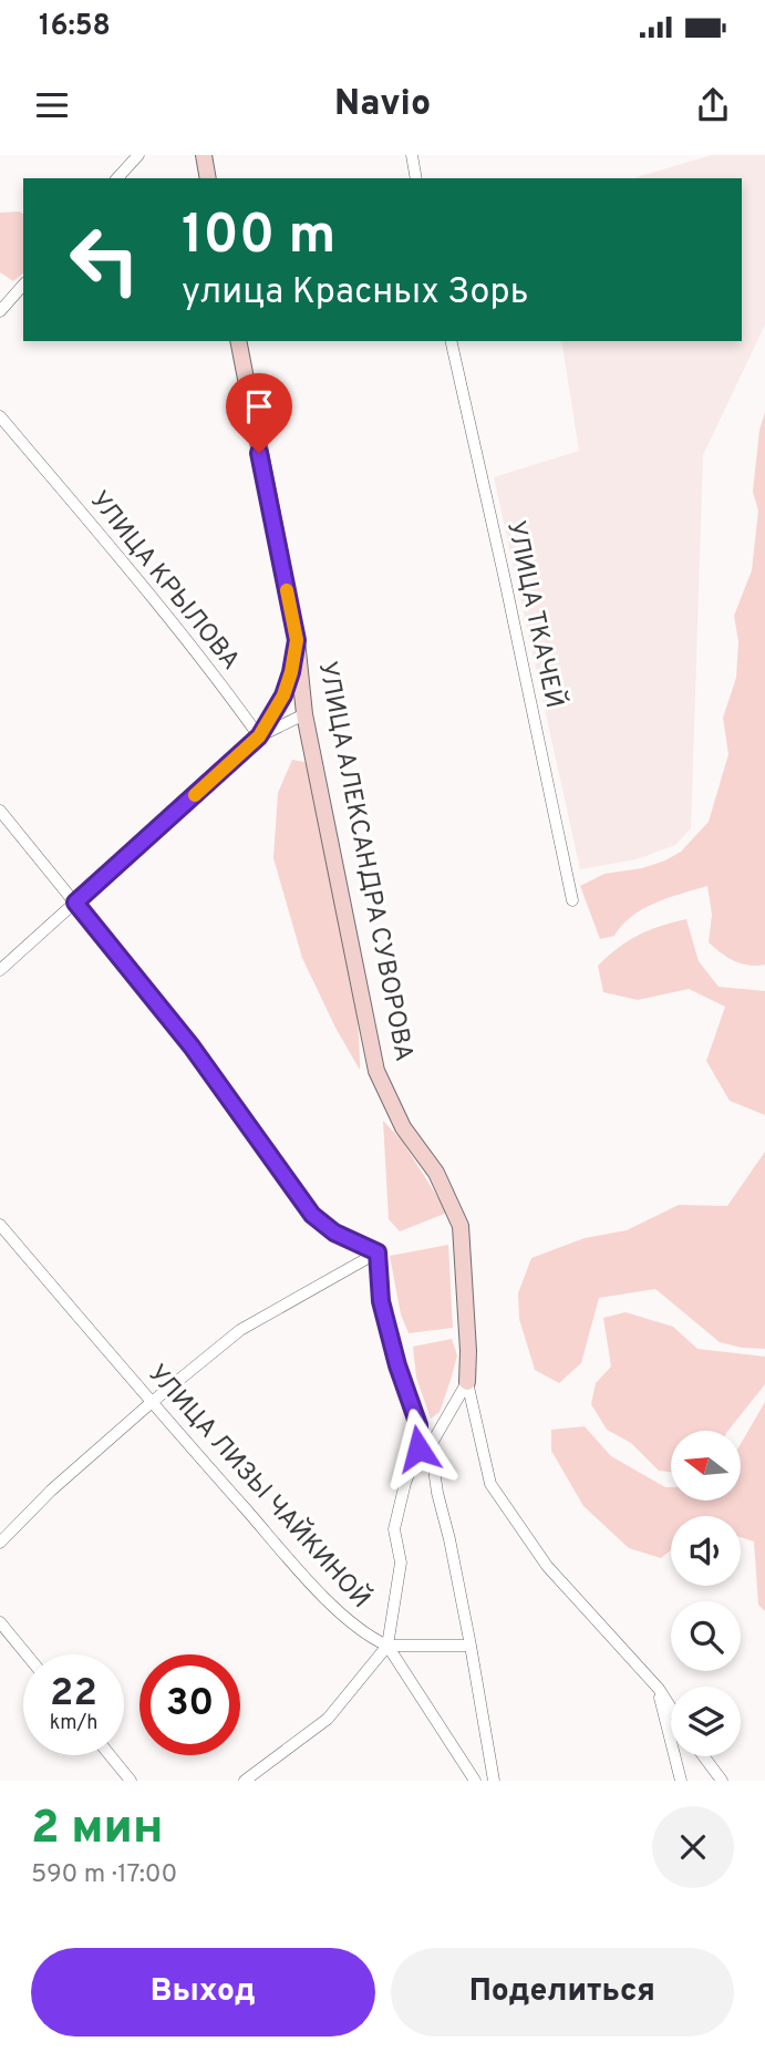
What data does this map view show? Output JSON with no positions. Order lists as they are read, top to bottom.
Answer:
{
  "streets": {
    "street": [
      "УЛИЦА КРЫЛОВА",
      "УЛИЦА ТКАЧЕЙ",
      "УЛИЦА АЛЕКСАНДРА СУВОРОВА",
      "УЛИЦА ЛИЗЫ ЧАЙКИНОЙ"
    ]
  },
  "north": "left",
  "page": {
    "status": "16:58",
    "header": "Navio",
    "turn": ["100 m", "улица Красных Зорь"],
    "speed": "22 km/h",
    "limit": "30",
    "heading": ["2 мин", "590 m · 17:00"],
    "buttons": ["Выход", "Поделиться"]
  }
}
